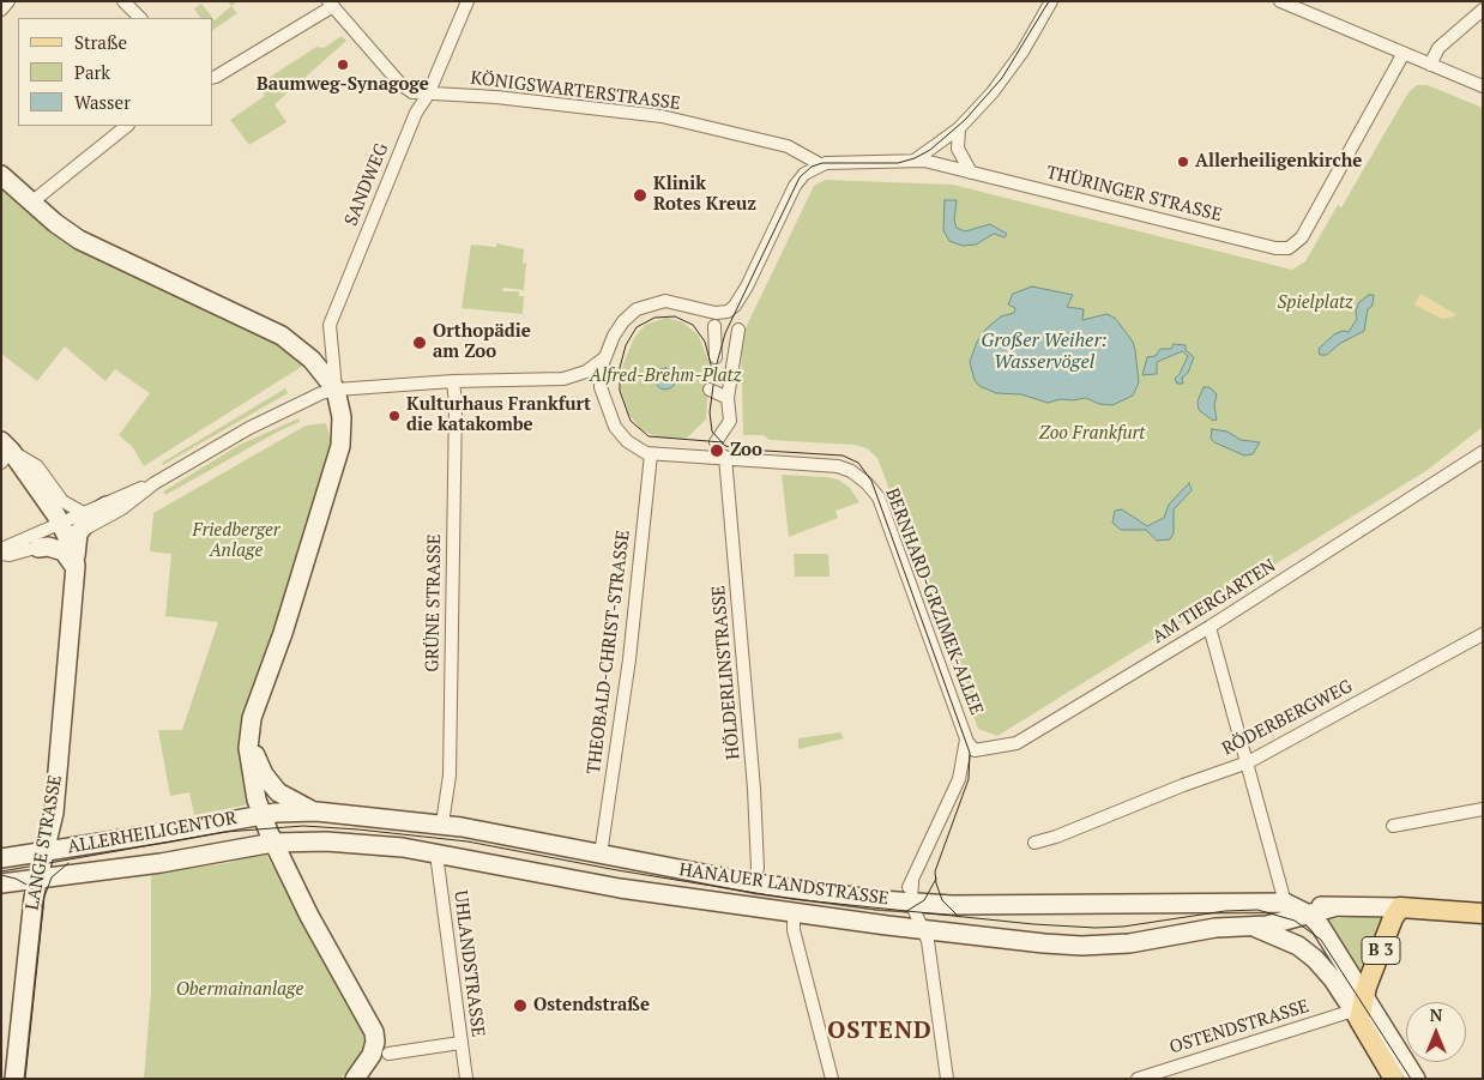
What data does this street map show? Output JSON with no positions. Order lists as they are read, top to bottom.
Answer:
{
  "streets": {
    "main road": [
      "ALLERHEILIGENTOR",
      "LANGE STRASSE",
      "HANAUER LANDSTRASSE",
      "B 3"
    ],
    "street": [
      "KÖNIGSWARTERSTRASSE",
      "SANDWEG",
      "THÜRINGER STRASSE",
      "BERNHARD-GRZIMEK-ALLEE",
      "AM TIERGARTEN",
      "GRÜNE STRASSE",
      "THEOBALD-CHRIST-STRASSE",
      "HÖLDERLINSTRASSE",
      "RÖDERBERGWEG",
      "UHLANDSTRASSE",
      "OSTENDSTRASSE"
    ]
  },
  "crossings": [
    ["KÖNIGSWARTERSTRASSE", "SANDWEG"],
    ["KÖNIGSWARTERSTRASSE", "THÜRINGER STRASSE"],
    ["BERNHARD-GRZIMEK-ALLEE", "AM TIERGARTEN"],
    ["BERNHARD-GRZIMEK-ALLEE", "HÖLDERLINSTRASSE"],
    ["GRÜNE STRASSE", "HANAUER LANDSTRASSE"],
    ["THEOBALD-CHRIST-STRASSE", "HANAUER LANDSTRASSE"],
    ["HÖLDERLINSTRASSE", "HANAUER LANDSTRASSE"],
    ["ALLERHEILIGENTOR", "LANGE STRASSE"],
    ["ALLERHEILIGENTOR", "HANAUER LANDSTRASSE"],
    ["HANAUER LANDSTRASSE", "B 3"],
    ["HANAUER LANDSTRASSE", "UHLANDSTRASSE"],
    ["HANAUER LANDSTRASSE", "OSTENDSTRASSE"],
    ["B 3", "OSTENDSTRASSE"]
  ],
  "districts": ["OSTEND"],
  "water": ["Großer Weiher: Wasservögel"],
  "parks": [
    "Spielplatz",
    "Alfred-Brehm-Platz",
    "Zoo Frankfurt",
    "Friedberger Anlage",
    "Obermainanlage"
  ],
  "places": [
    "Baumweg-Synagoge",
    "Allerheiligenkirche",
    "Klinik Rotes Kreuz",
    "Orthopädie am Zoo",
    "Kulturhaus Frankfurt die katakombe",
    "Zoo",
    "Ostendstraße"
  ],
  "legend": ["Straße", "Park", "Wasser"],
  "north": "top"
}
